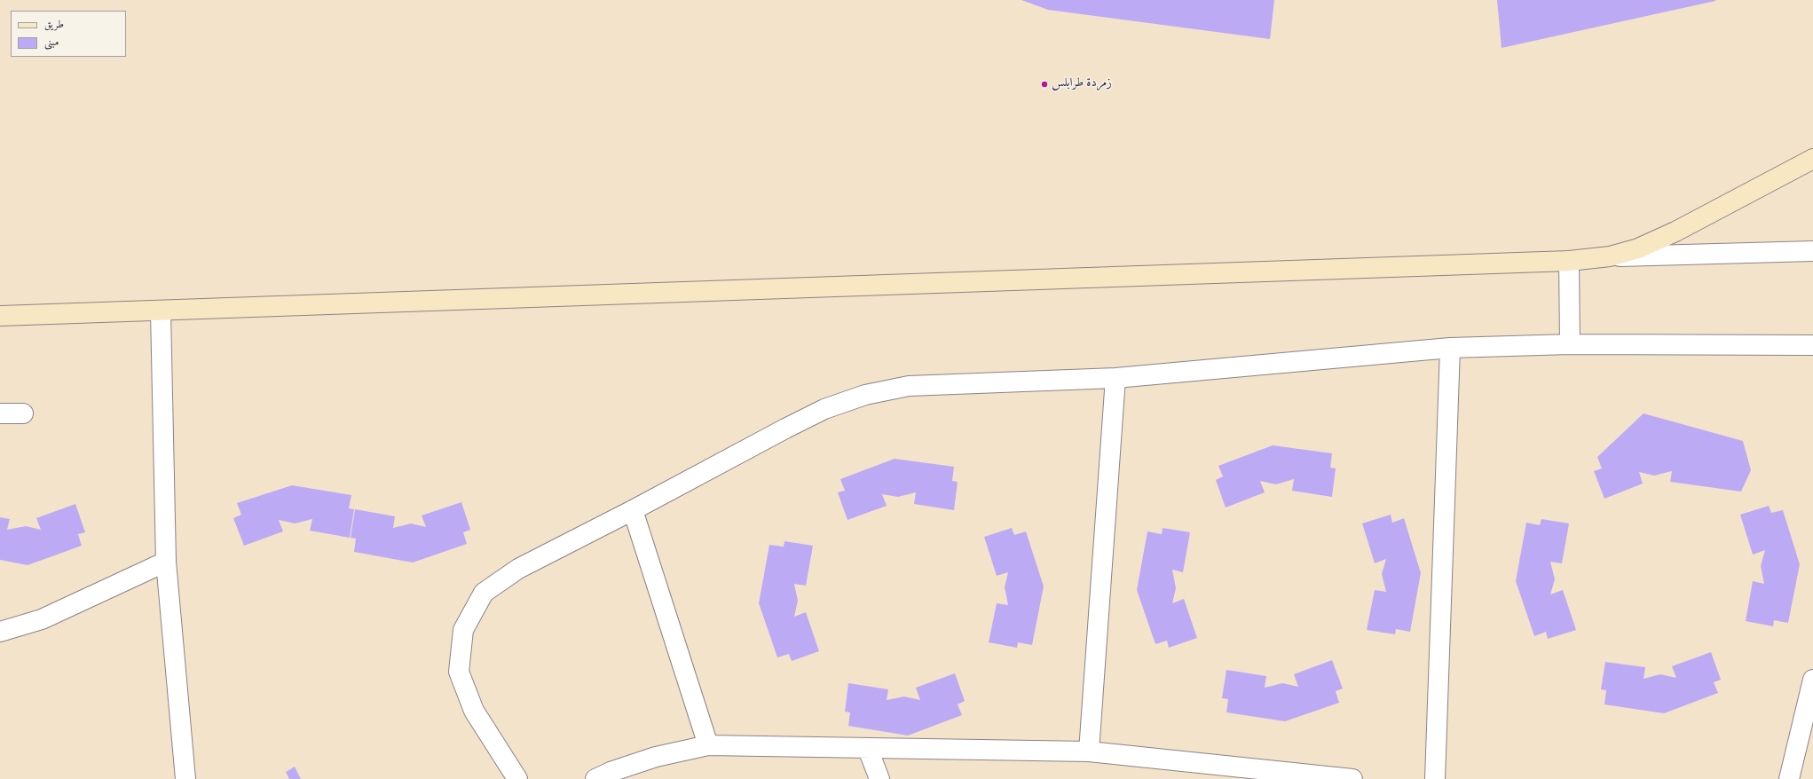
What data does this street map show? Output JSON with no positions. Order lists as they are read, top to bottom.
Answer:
{
  "places": ["زمردة طرابلس"],
  "legend": ["طريق", "مبنى"]
}
